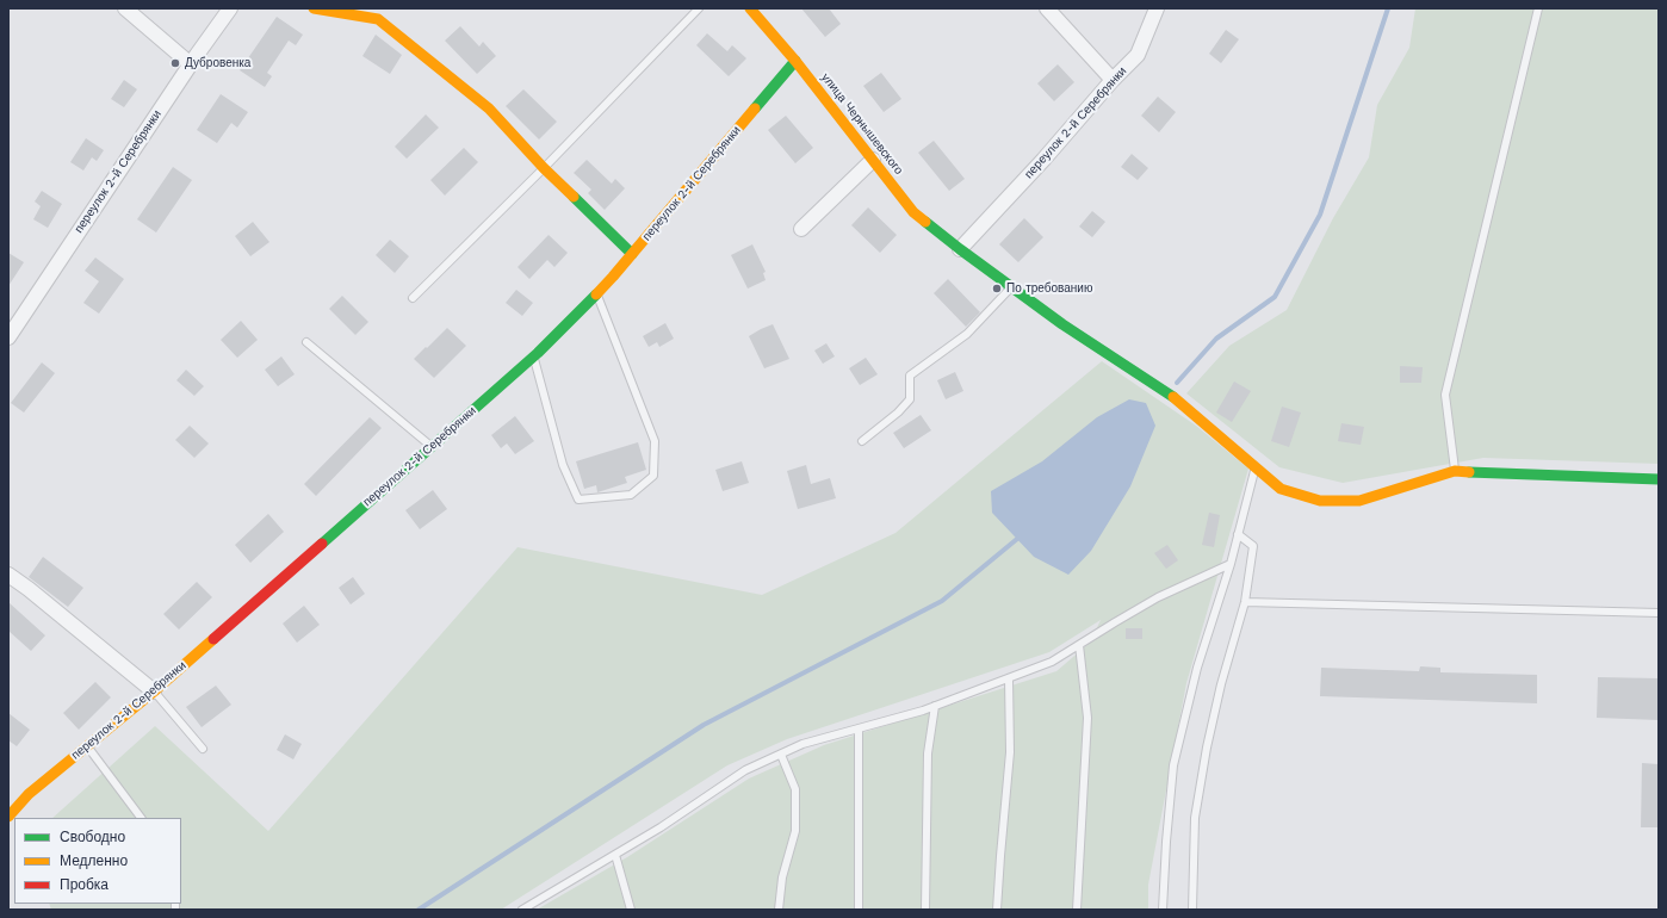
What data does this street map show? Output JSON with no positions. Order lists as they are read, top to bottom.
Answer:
{
  "streets": {
    "street": ["переулок 2-й Серебрянки", "улица Чернышевского"]
  },
  "crossings": [
    ["переулок 2-й Серебрянки", "улица Чернышевского"]
  ],
  "places": ["Дубровенка", "По требованию"],
  "legend": ["Свободно", "Медленно", "Пробка"]
}
